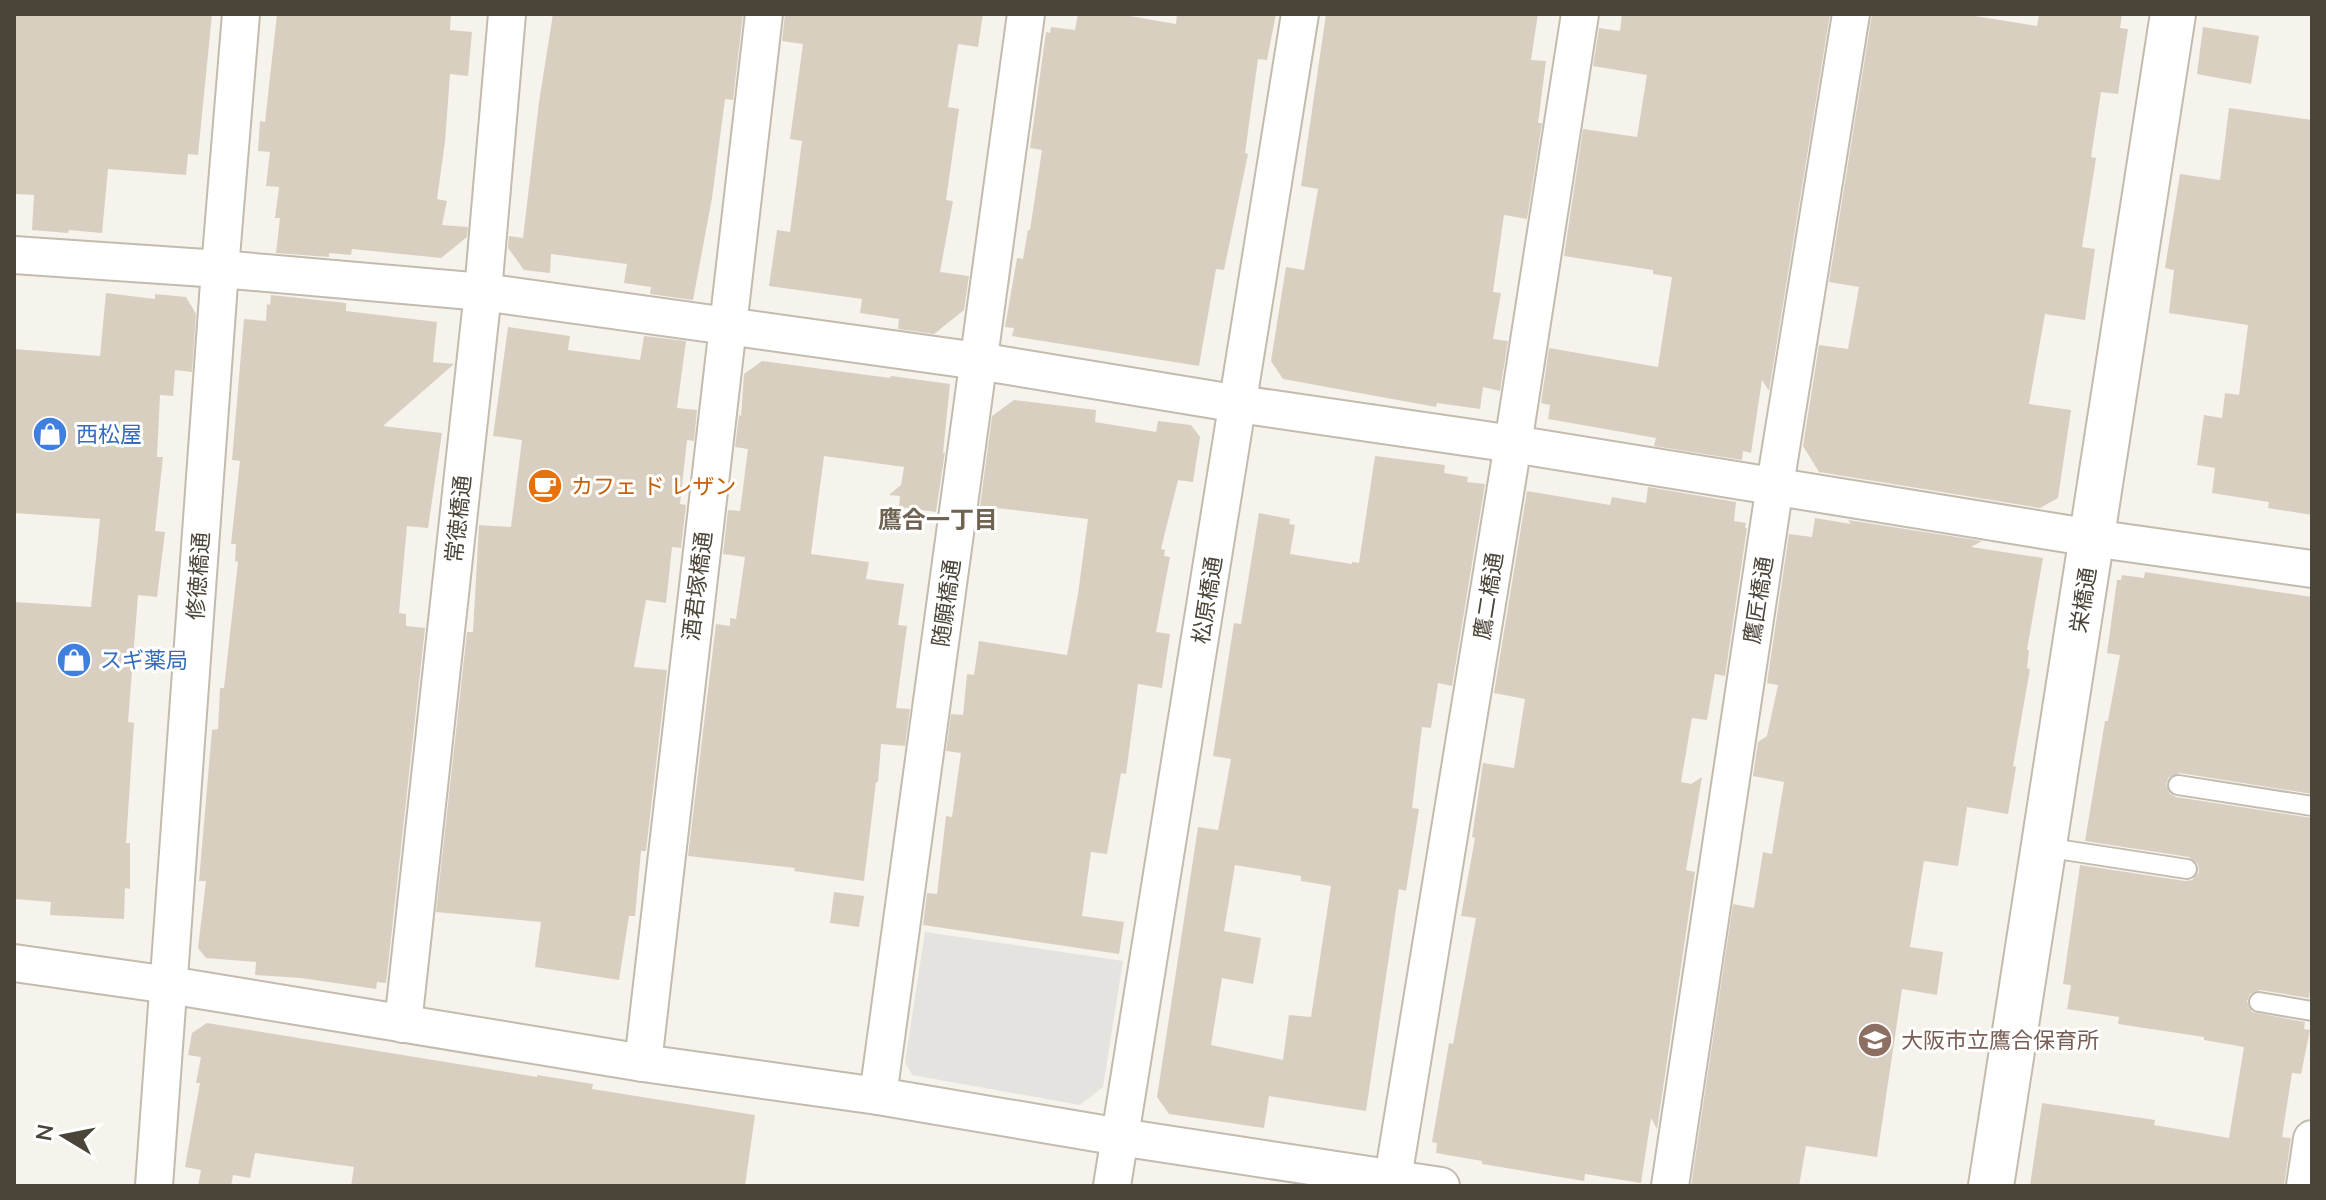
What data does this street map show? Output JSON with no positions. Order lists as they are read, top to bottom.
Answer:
{
  "streets": {
    "street": [
      "常徳橋通",
      "修徳橋通",
      "酒君塚橋通",
      "鷹二橋通",
      "松原橋通",
      "鷹匠橋通",
      "栄橋通",
      "随願橋通"
    ]
  },
  "districts": ["鷹合一丁目"],
  "places": {
    "shop": ["西松屋", "スギ薬局"],
    "cafe": ["カフェ ド レザン"],
    "school or university": ["大阪市立鷹合保育所"]
  },
  "north": "left"
}
